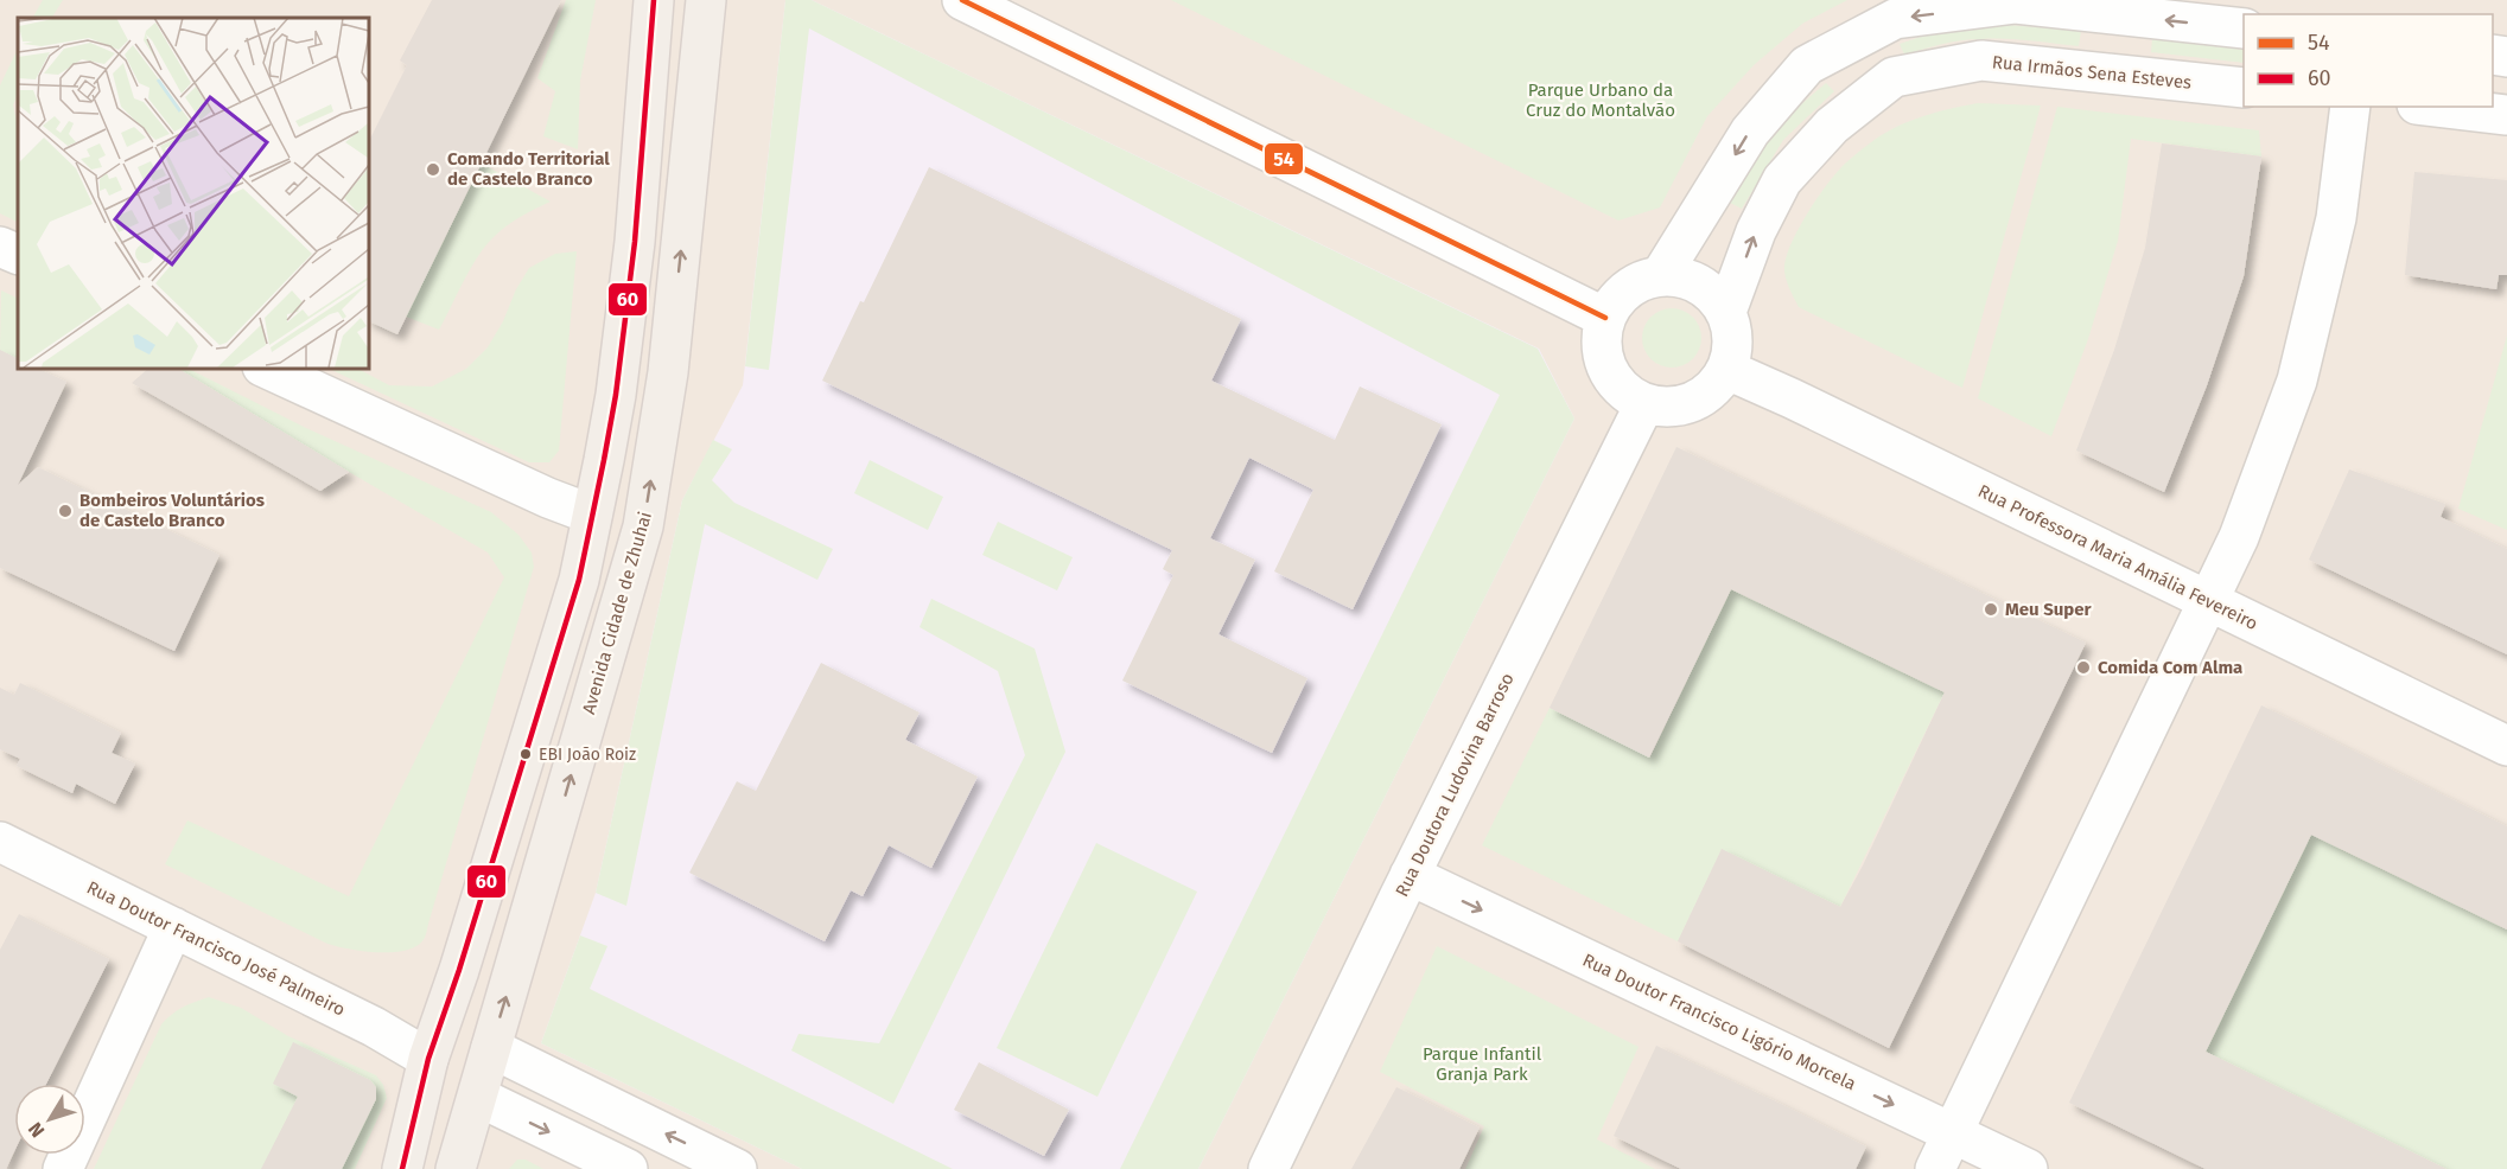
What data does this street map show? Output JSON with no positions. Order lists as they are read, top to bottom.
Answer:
{
  "streets": {
    "main road": ["Avenida Cidade de Zhuhai"],
    "street": [
      "Rua Irmãos Sena Esteves",
      "Rua Professora Maria Amália Fevereiro",
      "Rua Doutora Ludovina Barroso",
      "Rua Doutor Francisco José Palmeiro",
      "Rua Doutor Francisco Ligório Morcela"
    ]
  },
  "crossings": [
    ["Rua Irmãos Sena Esteves", "Rua Professora Maria Amália Fevereiro"],
    ["Rua Irmãos Sena Esteves", "Rua Doutora Ludovina Barroso"],
    ["Rua Professora Maria Amália Fevereiro", "Rua Doutora Ludovina Barroso"],
    ["Rua Doutora Ludovina Barroso", "Rua Doutor Francisco Ligório Morcela"]
  ],
  "one_way": ["Rua Irmãos Sena Esteves", "Rua Doutor Francisco Ligório Morcela"],
  "parks": ["Parque Urbano da Cruz do Montalvão", "Parque Infantil Granja Park"],
  "places": [
    "Comando Territorial de Castelo Branco",
    "Bombeiros Voluntários de Castelo Branco",
    "Meu Super",
    "Comida Com Alma",
    "EBI João Roiz"
  ],
  "lines": ["transit line 54", "transit line 60"],
  "legend": ["54", "60"],
  "north": "bottom left"
}
